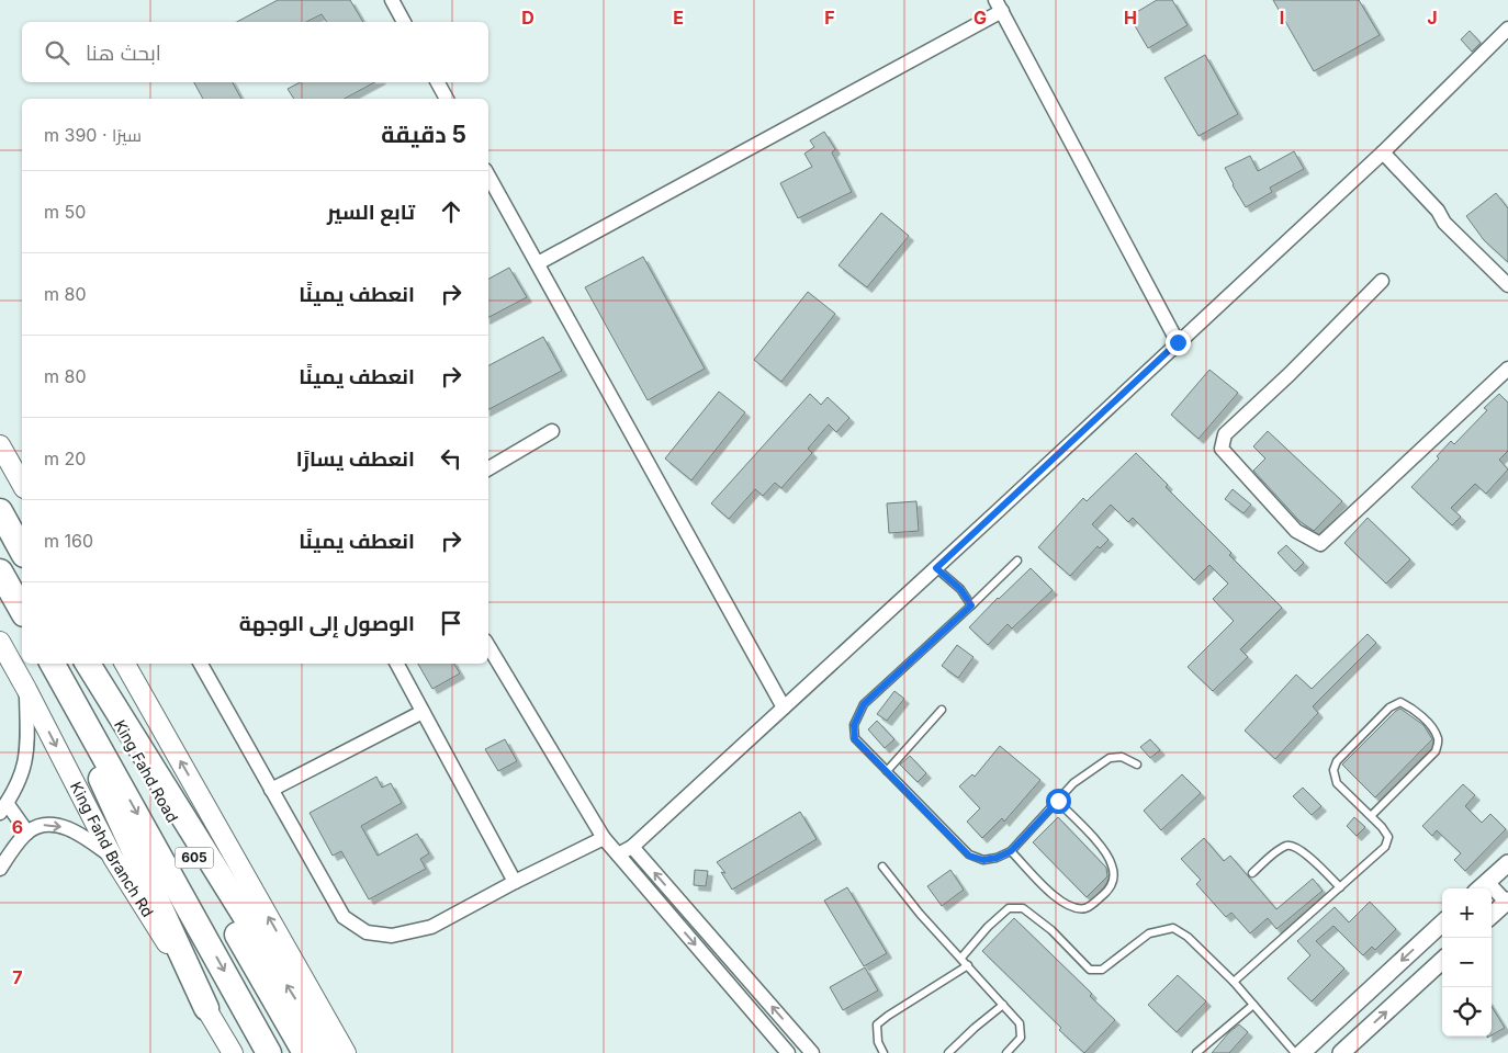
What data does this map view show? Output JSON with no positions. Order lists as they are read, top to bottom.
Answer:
{
  "streets": {
    "highway": ["King Fahd Road", "605"],
    "main road": ["King Fahd Branch Rd"]
  },
  "page": {
    "search": "ابحث هنا",
    "heading": ["5 دقيقة", "سيرًا · 390 m"],
    "list": [
      ["تابع السير", "50 m"],
      ["انعطف يمينًا", "80 m"],
      ["انعطف يمينًا", "80 m"],
      ["انعطف يسارًا", "20 m"],
      ["انعطف يمينًا", "160 m"],
      "الوصول إلى الوجهة"
    ],
    "map_buttons": ["+", "−"]
  },
  "grid": {
    "columns": [
      "D",
      "E",
      "F",
      "G",
      "H",
      "I",
      "J"
    ],
    "rows": ["6", "7"]
  }
}
